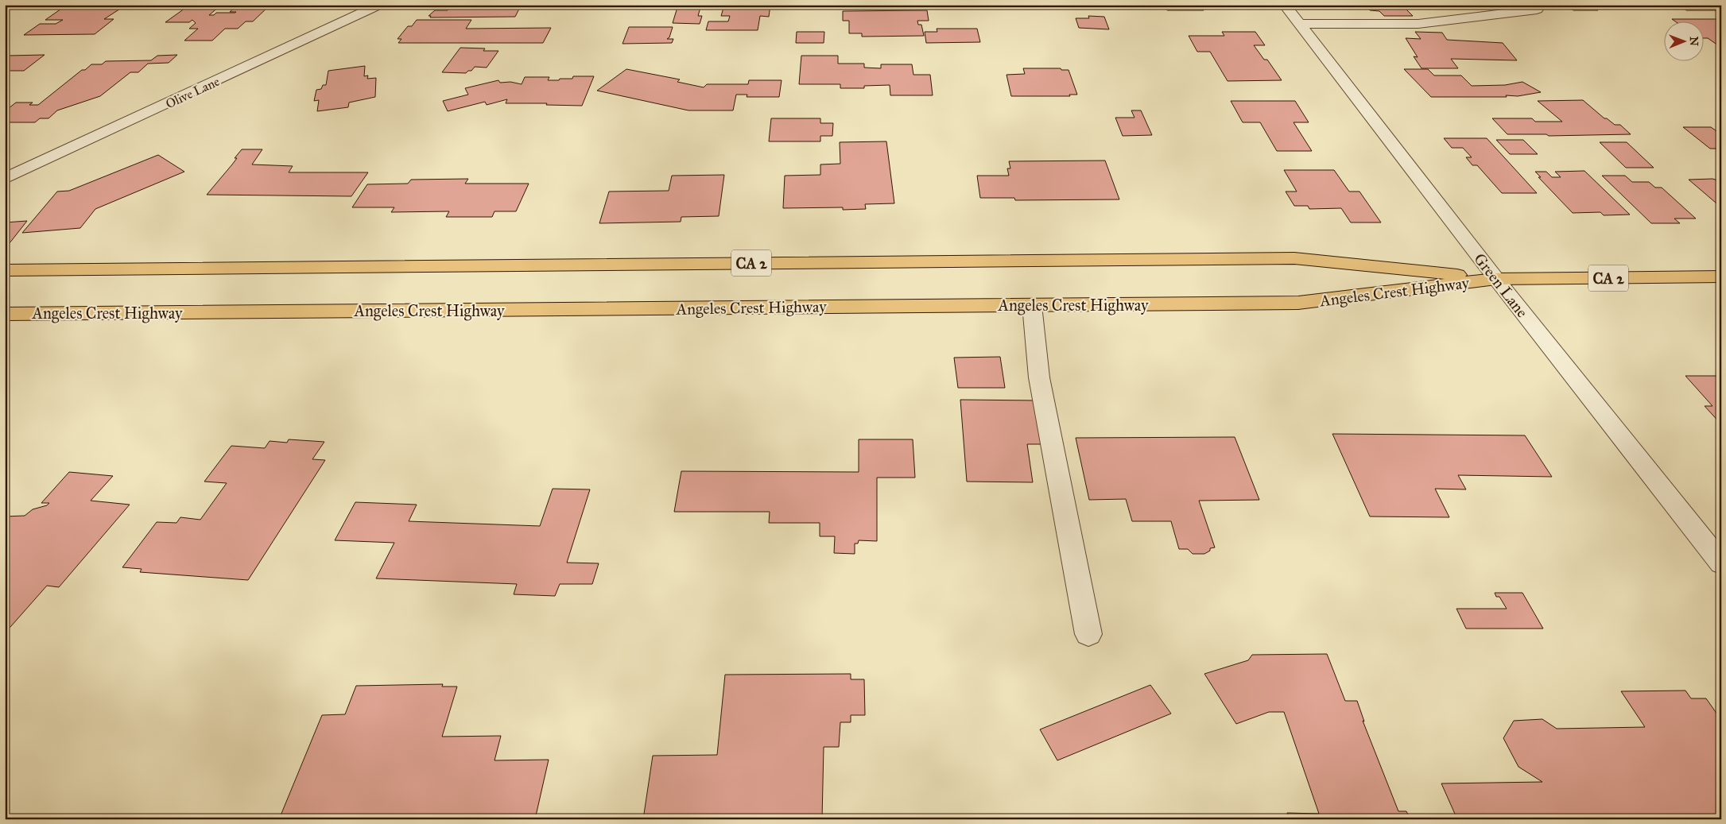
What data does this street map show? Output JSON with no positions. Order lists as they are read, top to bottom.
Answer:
{
  "streets": {
    "main road": ["CA 2", "Angeles Crest Highway"],
    "street": ["Olive Lane", "Green Lane"]
  },
  "crossings": [
    ["Green Lane", "Angeles Crest Highway"]
  ],
  "north": "right"
}
